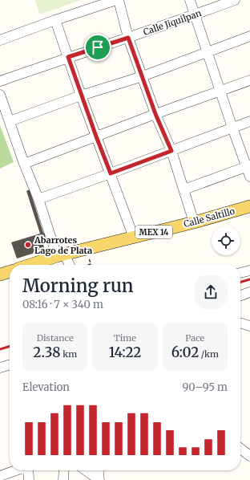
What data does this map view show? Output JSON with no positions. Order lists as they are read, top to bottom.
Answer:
{
  "streets": {
    "main road": ["Calle Saltillo", "MEX 14"],
    "street": ["Calle Jiquilpan"]
  },
  "crossings": [
    ["Calle Saltillo", "MEX 14"]
  ],
  "places": ["Abarrotes Lago de Plata"],
  "page": {
    "heading": ["Morning run", "08:16 · 7 × 340 m"],
    "stats": [
      ["Distance", "2.38 km"],
      ["Time", "14:22"],
      ["Pace", "6:02 /km"]
    ],
    "chart": ["Elevation", "90–95 m"]
  }
}
